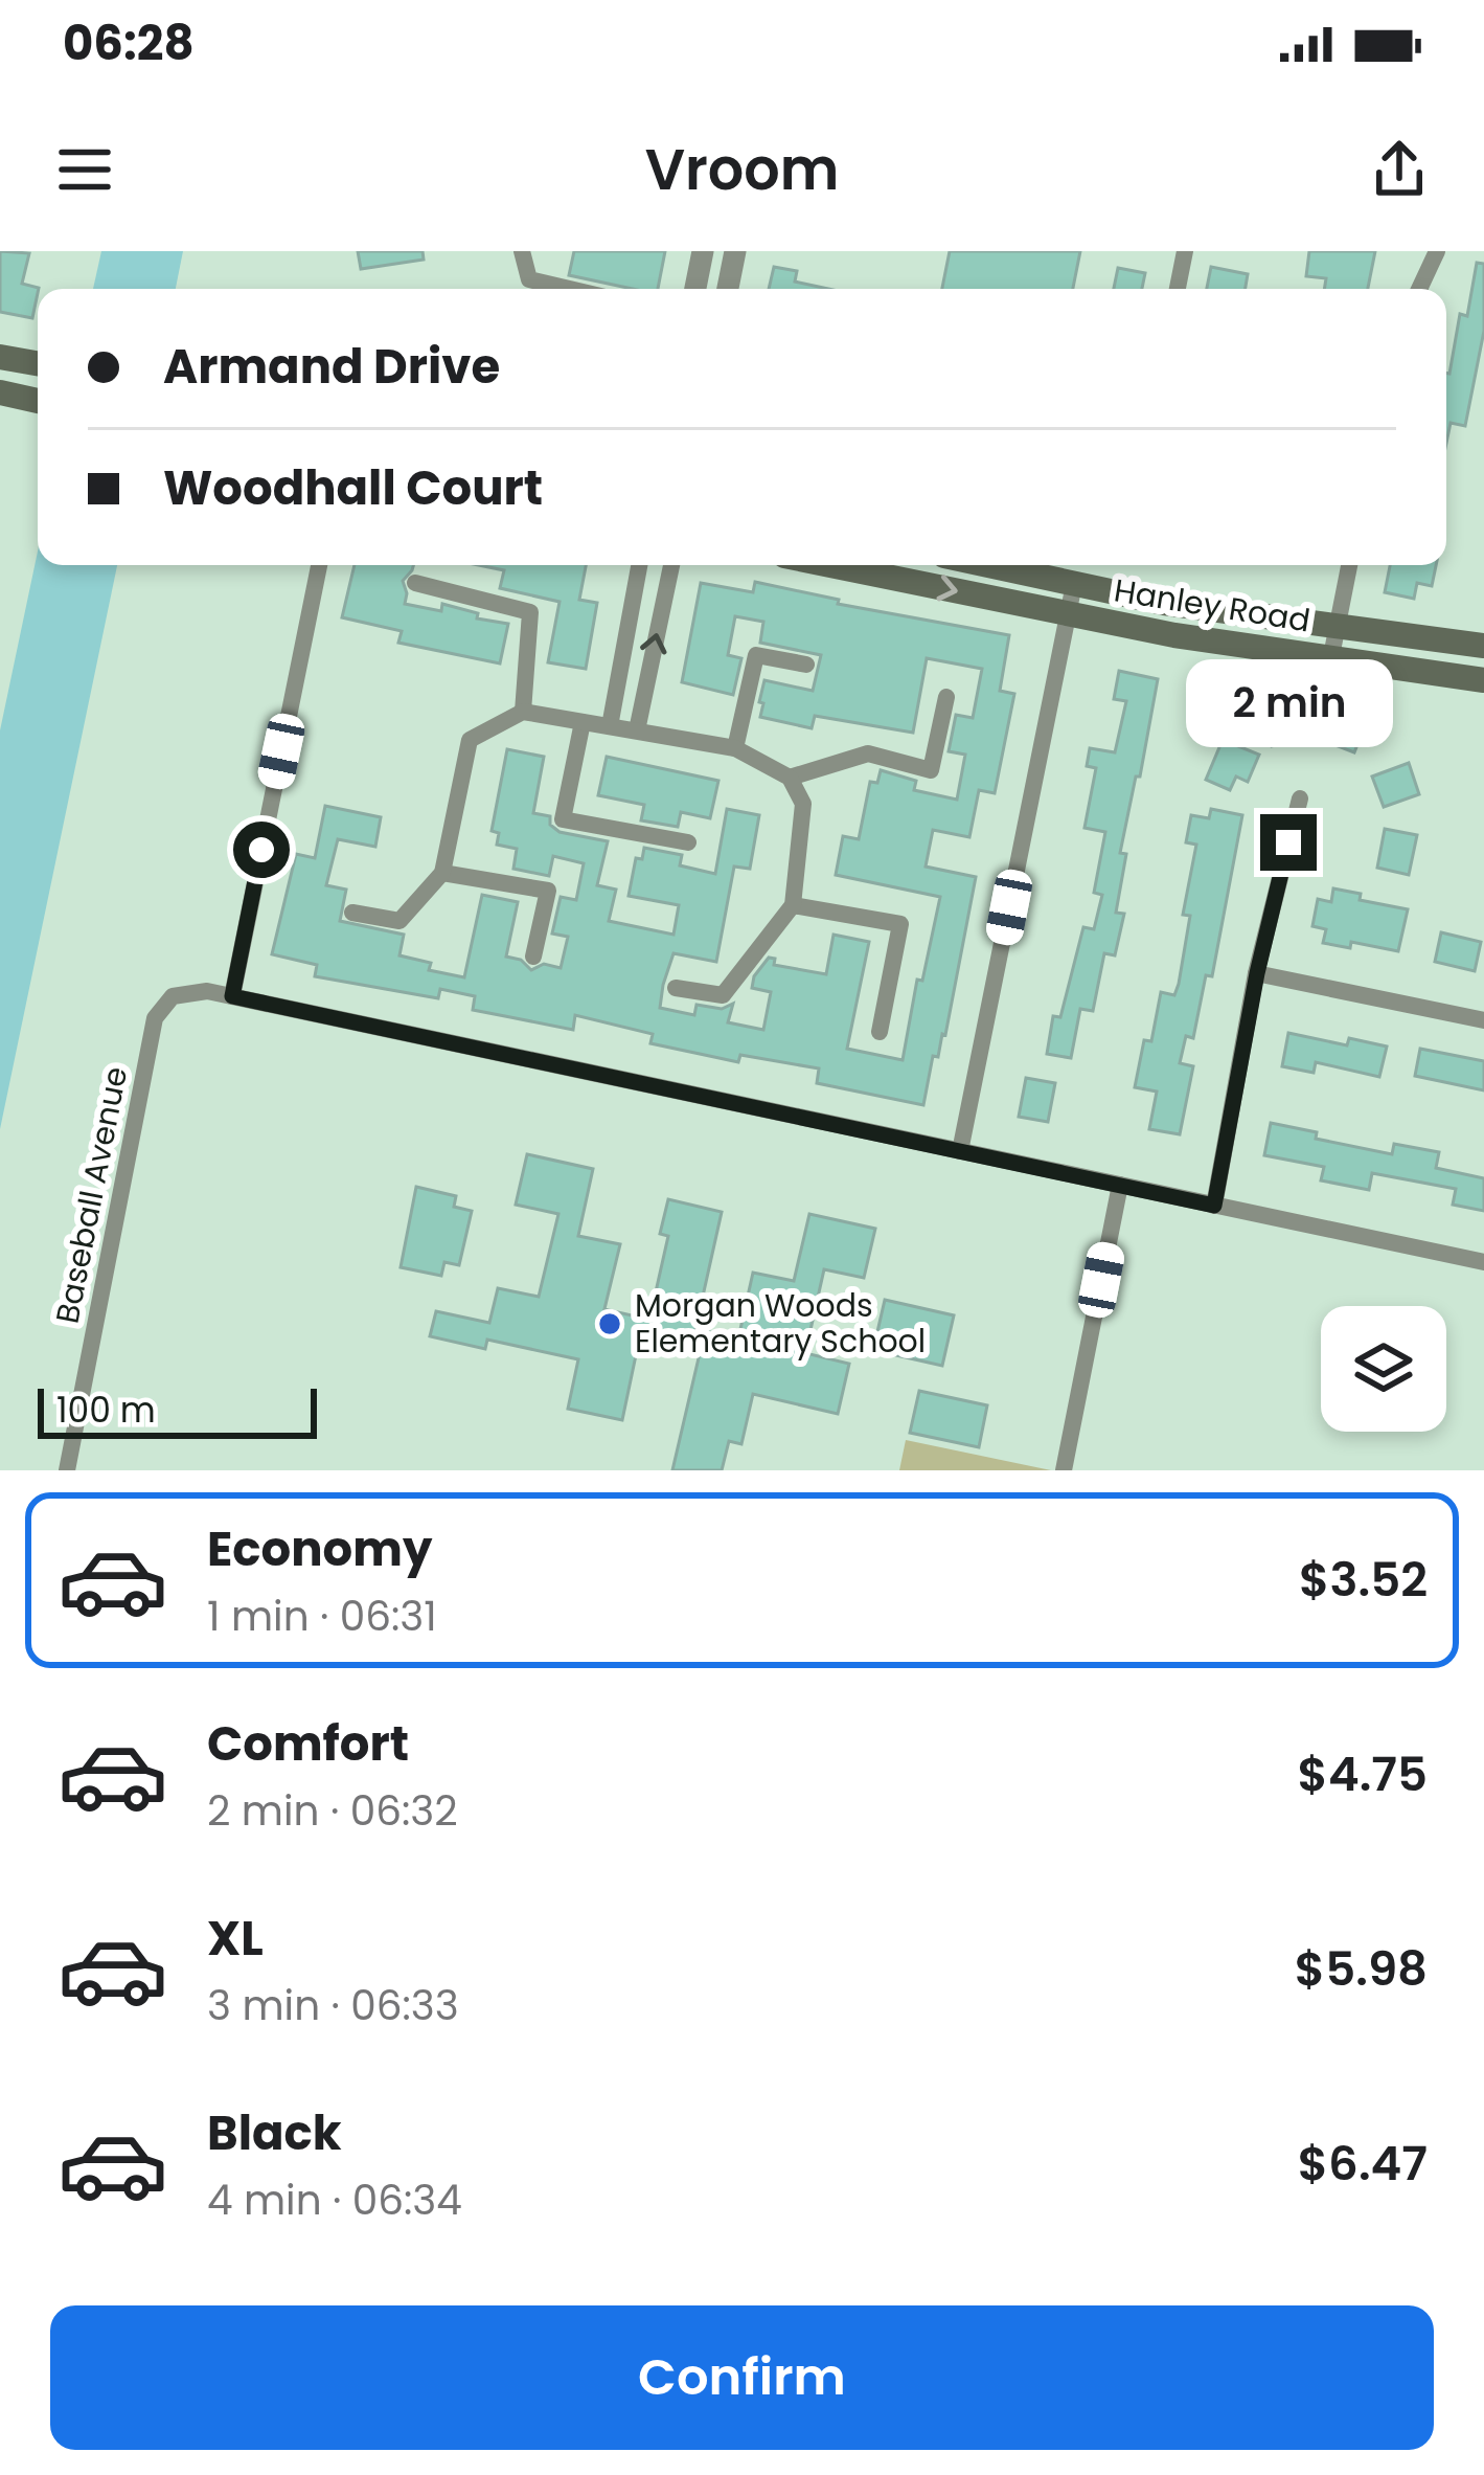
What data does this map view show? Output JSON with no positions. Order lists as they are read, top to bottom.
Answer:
{
  "streets": {
    "main road": ["Hanley Road"],
    "street": ["Baseball Avenue"]
  },
  "places": ["Morgan Woods Elementary School"],
  "scale_bar": "100 m",
  "page": {
    "status": "06:28",
    "header": "Vroom",
    "banner": ["Armand Drive", "Woodhall Court"],
    "bubble": "2 min",
    "scale": "100 m",
    "list": [
      {
        "name": "Economy",
        "note": "1 min · 06:31",
        "value": "$3.52"
      },
      {
        "name": "Comfort",
        "note": "2 min · 06:32",
        "value": "$4.75"
      },
      {
        "name": "XL",
        "note": "3 min · 06:33",
        "value": "$5.98"
      },
      {
        "name": "Black",
        "note": "4 min · 06:34",
        "value": "$6.47"
      }
    ],
    "buttons": "Confirm"
  }
}
